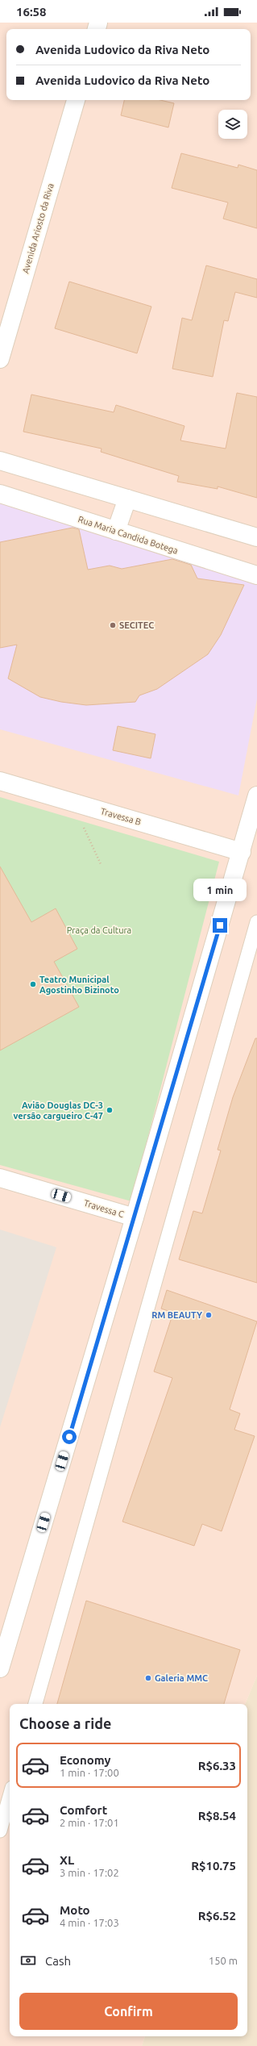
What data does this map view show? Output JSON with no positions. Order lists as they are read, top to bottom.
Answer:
{
  "streets": {
    "street": [
      "Avenida Ariosto da Riva",
      "Rua Maria Candida Botega",
      "Travessa B",
      "Travessa C"
    ]
  },
  "parks": ["Praça da Cultura"],
  "places": [
    "SECITEC",
    "Teatro Municipal Agostinho Bizinoto",
    "Avião Douglas DC-3 versão cargueiro C-47",
    "RM BEAUTY",
    "Galeria MMC"
  ],
  "page": {
    "status": "16:58",
    "banner": ["Avenida Ludovico da Riva Neto", "Avenida Ludovico da Riva Neto"],
    "bubble": "1 min",
    "heading": "Choose a ride",
    "list": [
      {
        "name": "Economy",
        "note": "1 min · 17:00",
        "value": "R$6.33"
      },
      {
        "name": "Comfort",
        "note": "2 min · 17:01",
        "value": "R$8.54"
      },
      {
        "name": "XL",
        "note": "3 min · 17:02",
        "value": "R$10.75"
      },
      {
        "name": "Moto",
        "note": "4 min · 17:03",
        "value": "R$6.52"
      }
    ],
    "pay": ["Cash", "150 m"],
    "buttons": "Confirm"
  }
}
